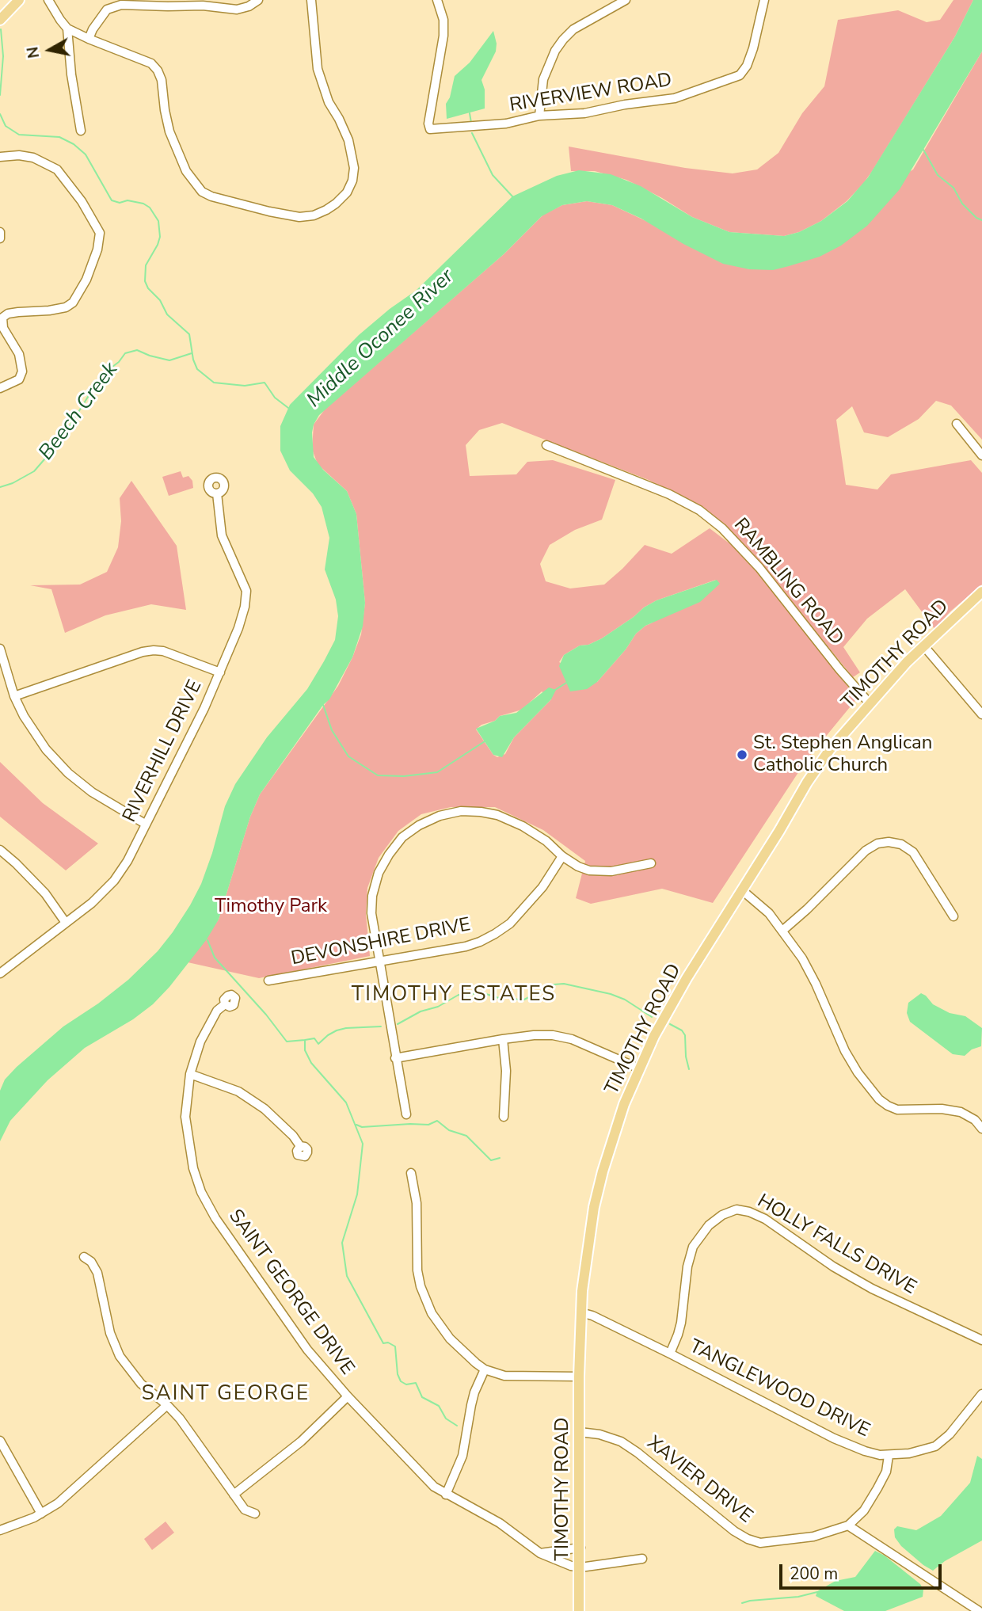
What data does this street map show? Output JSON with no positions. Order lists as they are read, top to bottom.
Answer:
{
  "streets": {
    "main road": ["TIMOTHY ROAD"],
    "street": [
      "RIVERVIEW ROAD",
      "RAMBLING ROAD",
      "RIVERHILL DRIVE",
      "DEVONSHIRE DRIVE",
      "HOLLY FALLS DRIVE",
      "SAINT GEORGE DRIVE",
      "TANGLEWOOD DRIVE",
      "XAVIER DRIVE"
    ]
  },
  "crossings": [
    ["RAMBLING ROAD", "TIMOTHY ROAD"],
    ["TIMOTHY ROAD", "SAINT GEORGE DRIVE"],
    ["TIMOTHY ROAD", "TANGLEWOOD DRIVE"],
    ["TIMOTHY ROAD", "XAVIER DRIVE"],
    ["HOLLY FALLS DRIVE", "TANGLEWOOD DRIVE"],
    ["TANGLEWOOD DRIVE", "XAVIER DRIVE"]
  ],
  "districts": ["TIMOTHY ESTATES", "SAINT GEORGE"],
  "water": ["Middle Oconee River", "Beech Creek"],
  "parks": ["Timothy Park"],
  "places": ["St. Stephen Anglican Catholic Church"],
  "scale_bar": "200 m",
  "north": "left"
}
